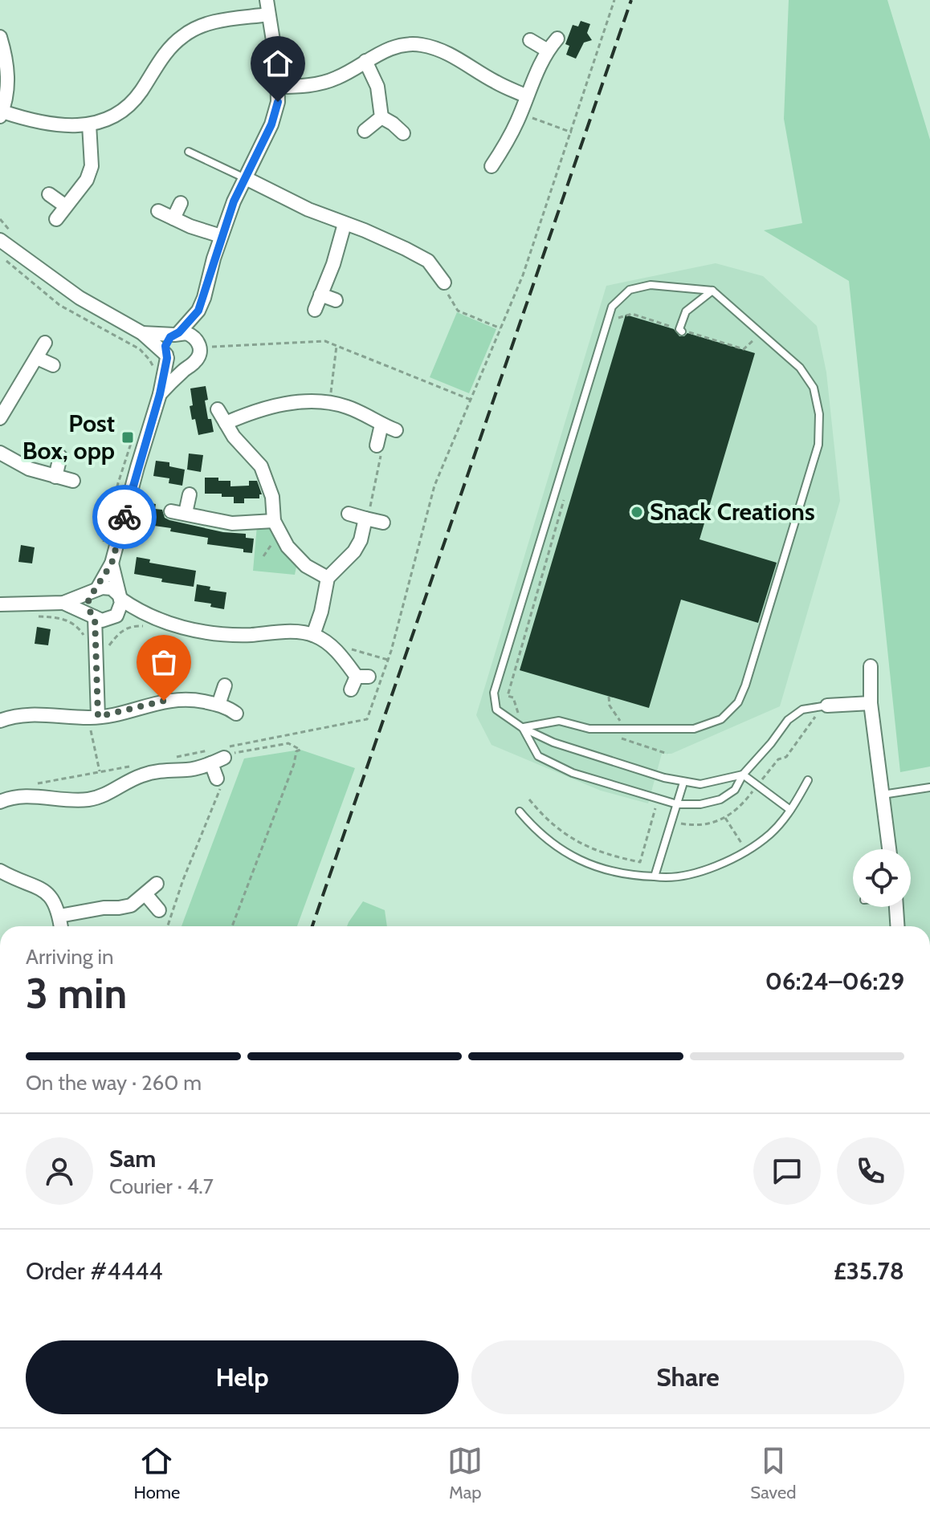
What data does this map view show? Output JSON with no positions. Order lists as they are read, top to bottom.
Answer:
{
  "places": {
    "transit": ["Post Box, opp"],
    "other": ["Snack Creations"]
  },
  "page": {
    "heading": ["3 min", "Arriving in", "06:24–06:29"],
    "panel": [
      "Sam",
      "Courier · 4.7",
      "Order #4444",
      "£35.78"
    ],
    "bar": "On the way · 260 m",
    "buttons": ["Help", "Share"],
    "tabs": ["Home", "Map", "Saved"]
  }
}
